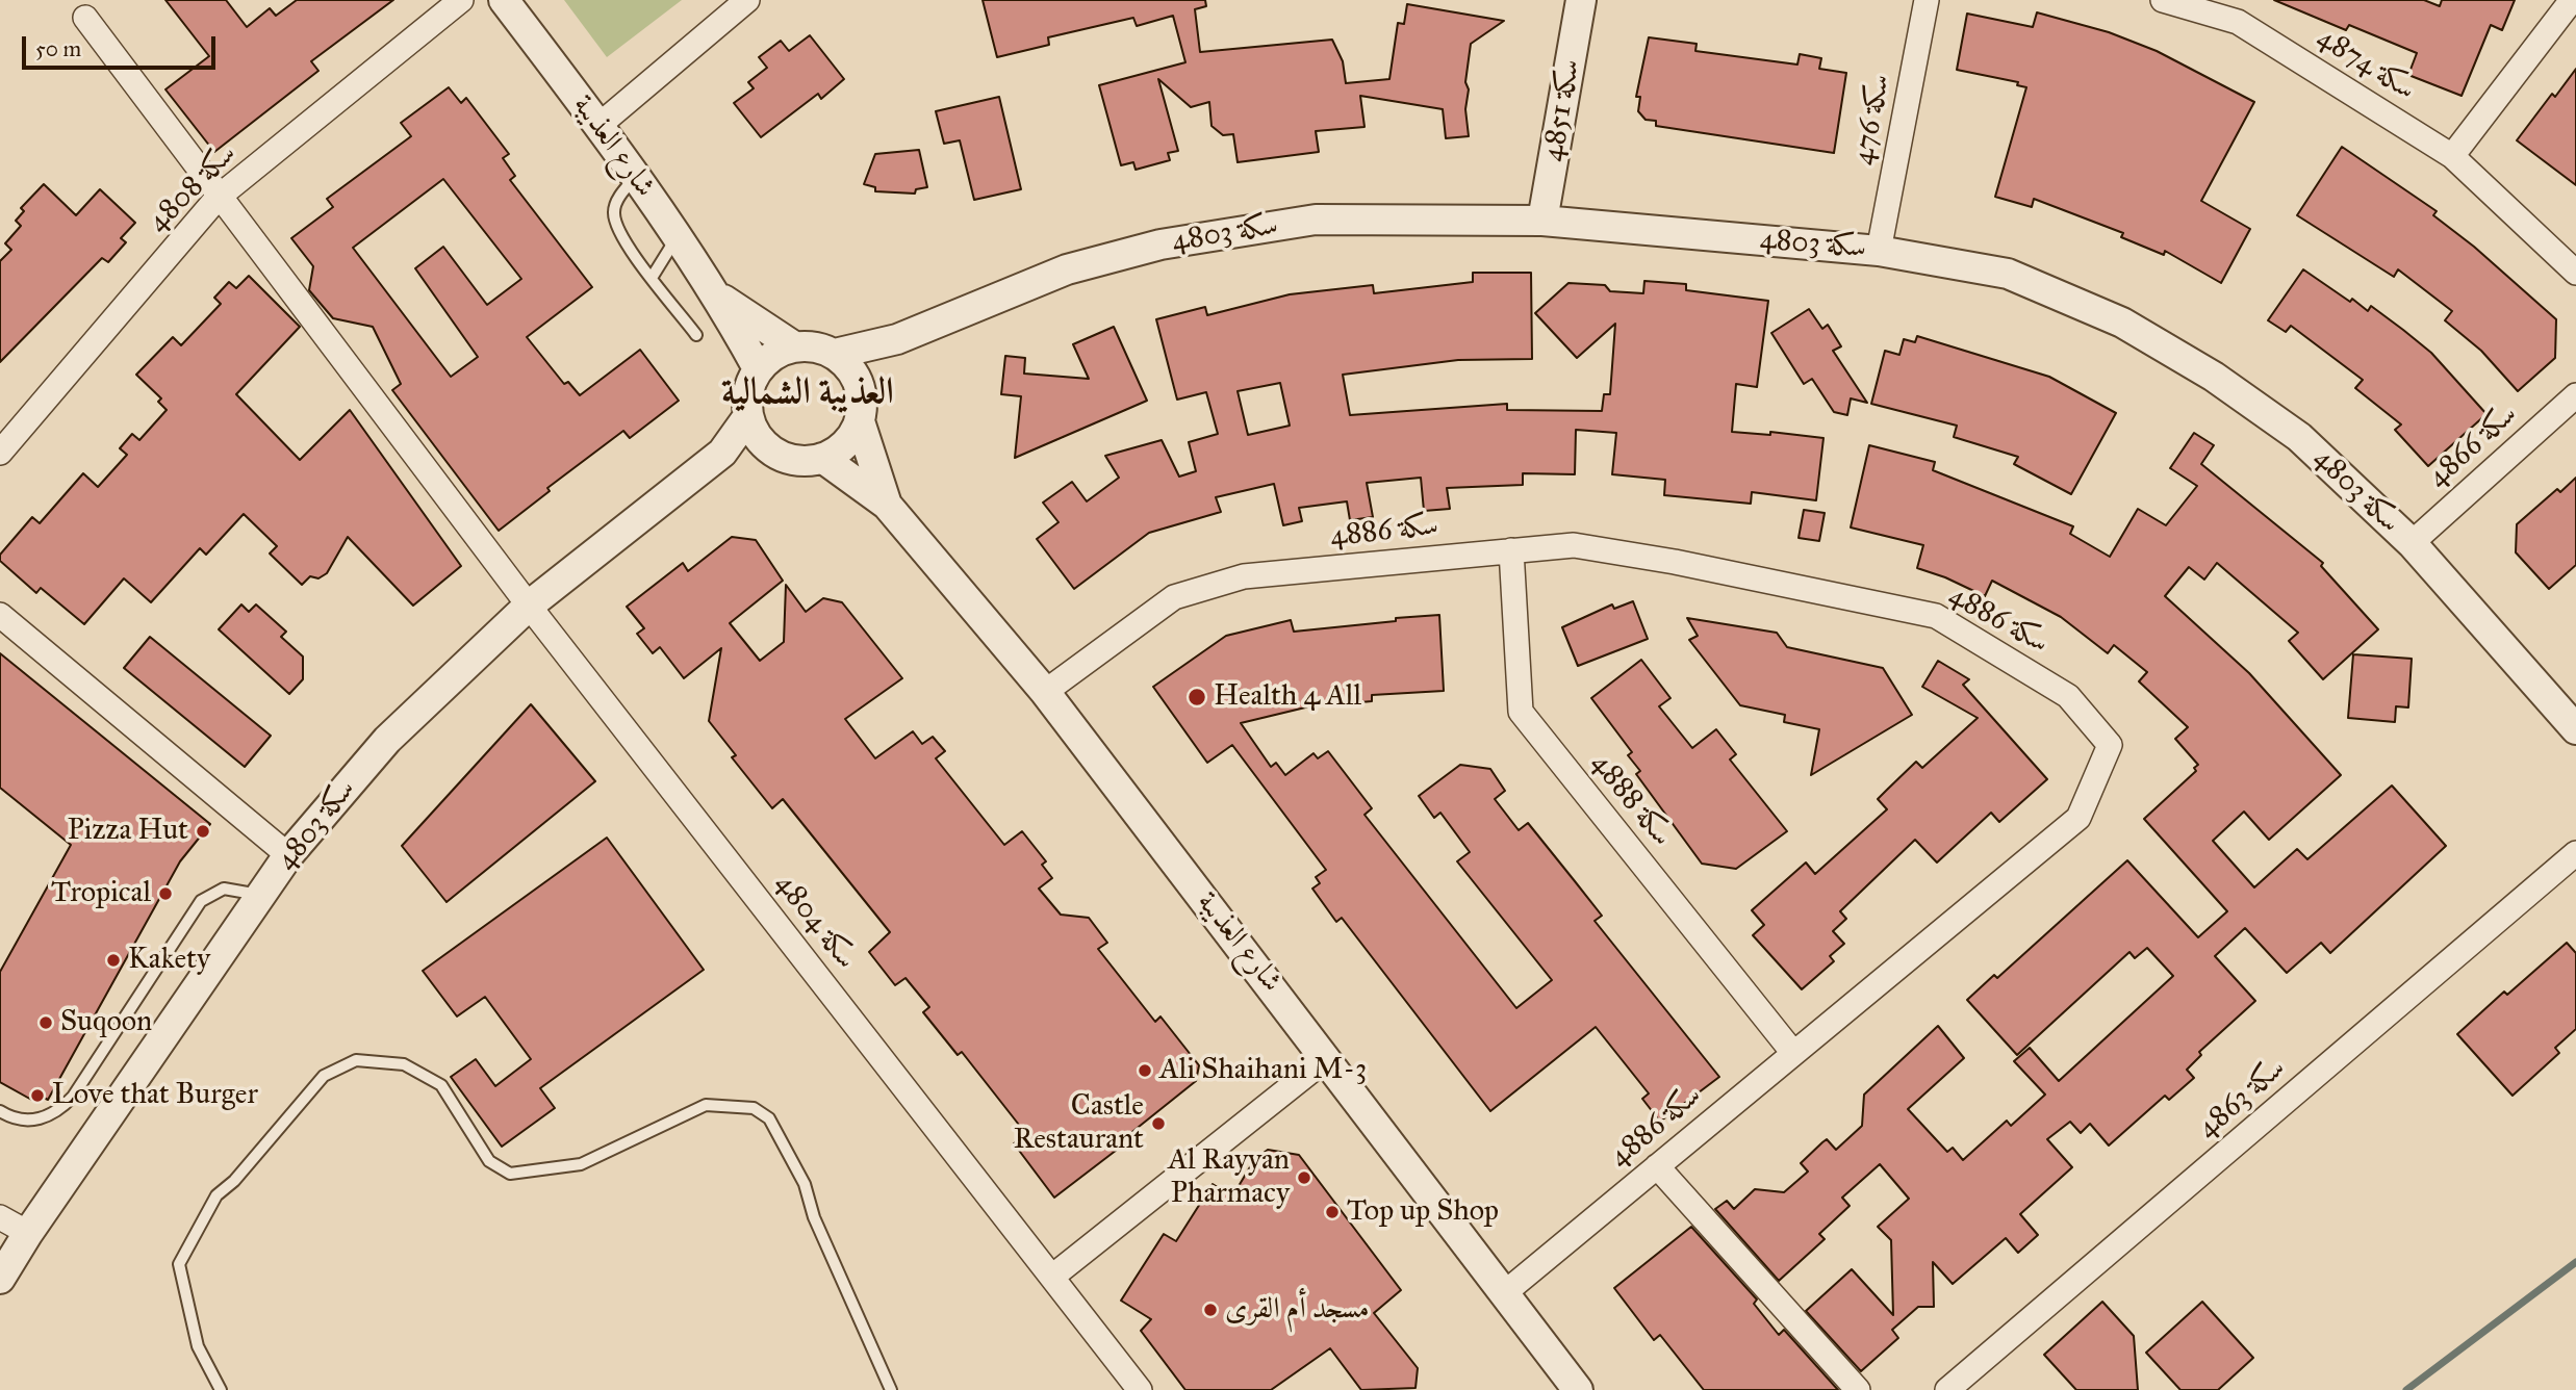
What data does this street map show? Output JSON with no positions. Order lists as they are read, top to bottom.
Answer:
{
  "streets": {
    "street": [
      "سكة 4874",
      "سكة 4851",
      "سكة 476",
      "شارع العذيبة",
      "سكة 4808",
      "سكة 4803",
      "سكة 4866",
      "سكة 4886",
      "سكة 4888",
      "سكة 4804",
      "سكة 4863"
    ]
  },
  "crossings": [
    ["سكة 4851", "سكة 4803"],
    ["سكة 476", "سكة 4803"],
    ["شارع العذيبة", "سكة 4803"],
    ["شارع العذيبة", "سكة 4886"],
    ["سكة 4808", "سكة 4804"],
    ["سكة 4803", "سكة 4866"],
    ["سكة 4803", "سكة 4804"],
    ["سكة 4886", "سكة 4888"]
  ],
  "districts": ["العذيبة الشمالية"],
  "places": [
    "Health 4 All",
    "Pizza Hut",
    "Tropical",
    "Kakety",
    "Suqoon",
    "Ali Shaihani M-3",
    "Love that Burger",
    "Castle Restaurant",
    "Al Rayyan Pharmacy",
    "Top up Shop",
    "مسجد أم القرى"
  ],
  "scale_bar": "50 m"
}
